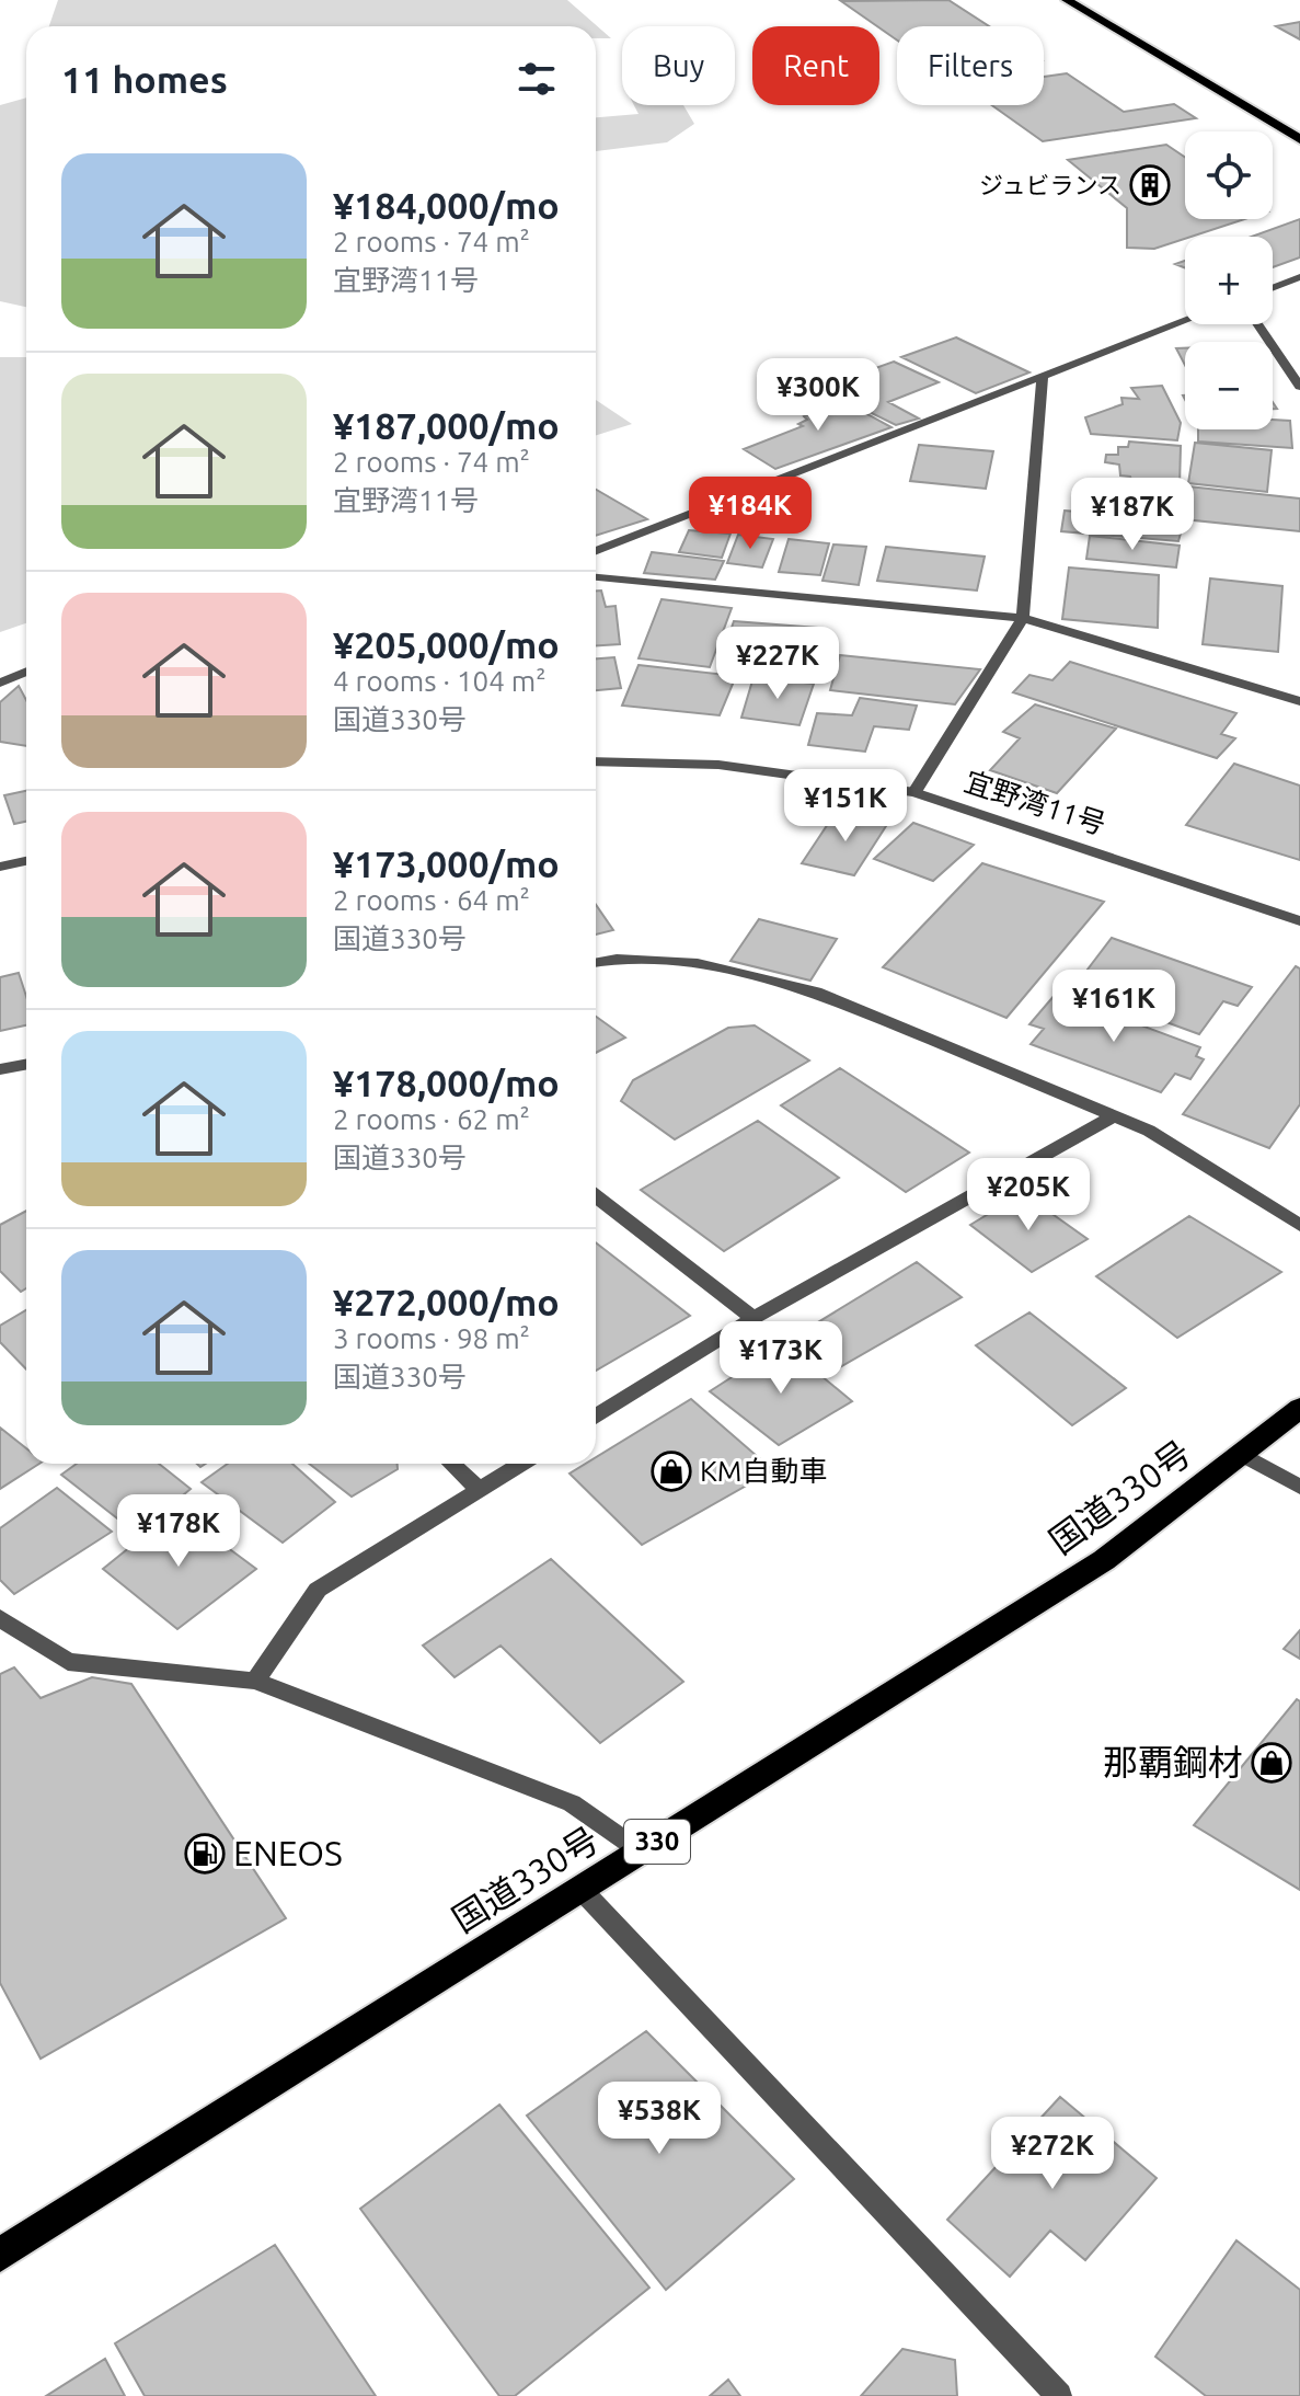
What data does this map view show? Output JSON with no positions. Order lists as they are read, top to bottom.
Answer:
{
  "streets": {
    "highway": ["国道330号", "330"],
    "street": ["宜野湾11号"]
  },
  "places": {
    "building": ["ジュビランス"],
    "shop": ["KM自動車", "那覇鋼材"],
    "fuel station": ["ENEOS"]
  },
  "page": {
    "chip": ["Buy", "Rent", "Filters"],
    "heading": "11 homes",
    "map_buttons": ["+", "−"],
    "list": [
      {
        "name": "¥184,000/mo",
        "note": "2 rooms · 74 m² · 宜野湾11号"
      },
      {
        "name": "¥187,000/mo",
        "note": "2 rooms · 74 m² · 宜野湾11号"
      },
      {
        "name": "¥205,000/mo",
        "note": "4 rooms · 104 m² · 国道330号"
      },
      {
        "name": "¥173,000/mo",
        "note": "2 rooms · 64 m² · 国道330号"
      },
      {
        "name": "¥178,000/mo",
        "note": "2 rooms · 62 m² · 国道330号"
      },
      {
        "name": "¥272,000/mo",
        "note": "3 rooms · 98 m² · 国道330号"
      }
    ],
    "price": [
      "¥300K",
      "¥184K",
      "¥187K",
      "¥227K",
      "¥151K",
      "¥161K",
      "¥205K",
      "¥173K",
      "¥178K",
      "¥538K",
      "¥272K"
    ]
  }
}
